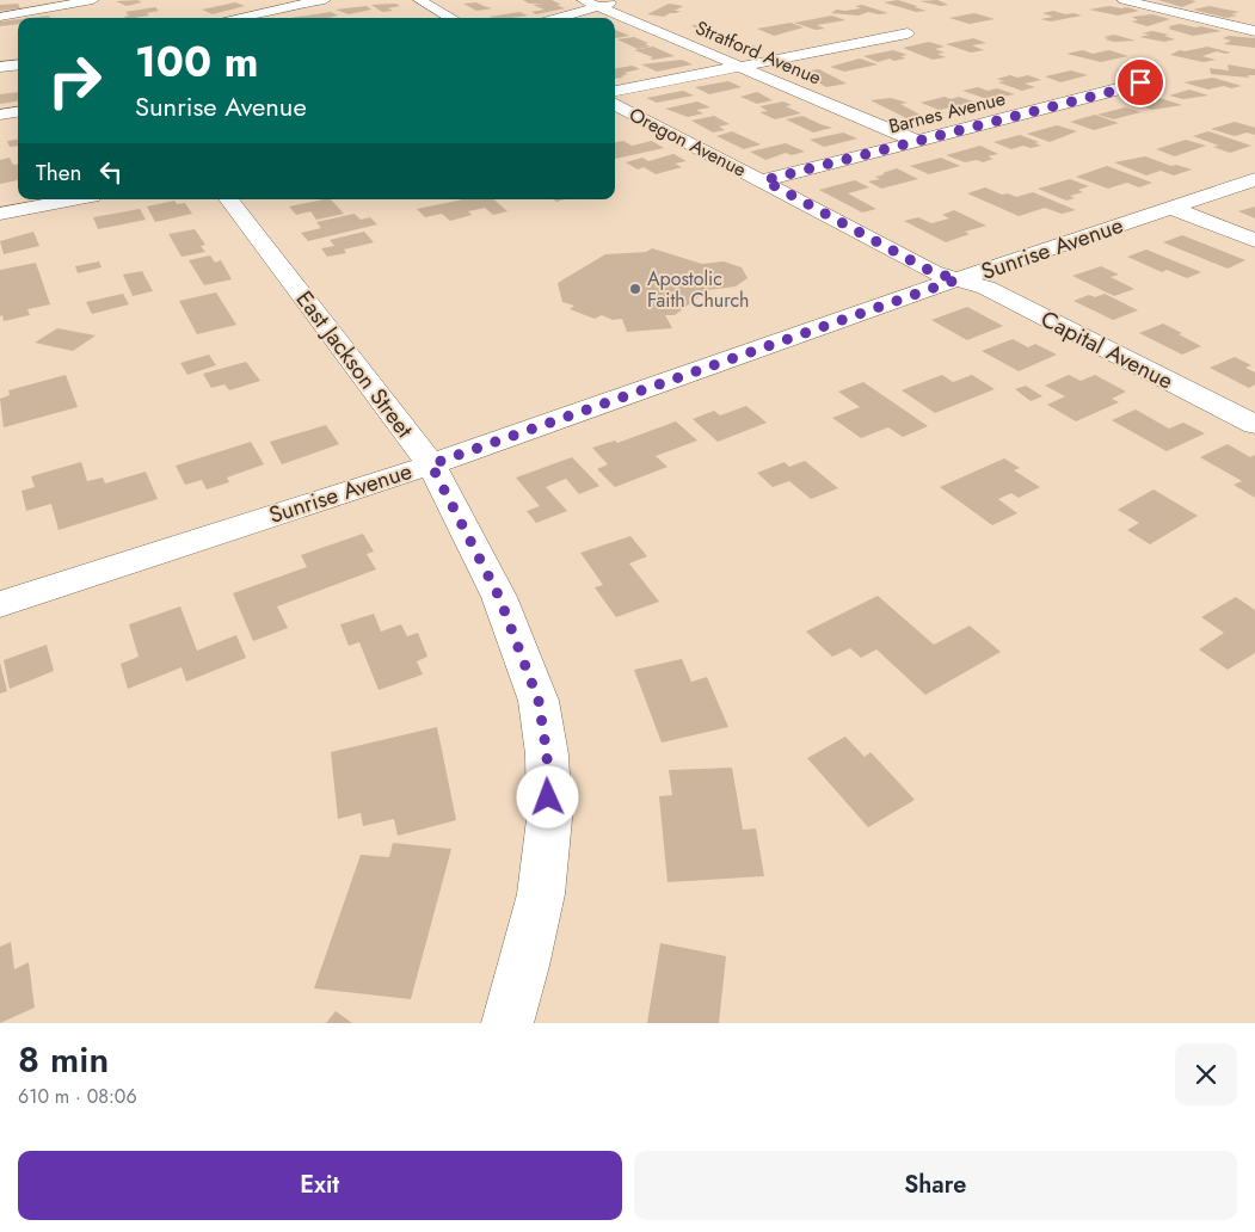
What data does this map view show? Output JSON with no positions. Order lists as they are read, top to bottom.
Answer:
{
  "streets": {
    "street": [
      "Stratford Avenue",
      "Barnes Avenue",
      "Oregon Avenue",
      "Sunrise Avenue",
      "Capital Avenue",
      "East Jackson Street"
    ]
  },
  "crossings": [
    ["Stratford Avenue", "Barnes Avenue"],
    ["Barnes Avenue", "Oregon Avenue"],
    ["Oregon Avenue", "Sunrise Avenue"],
    ["Oregon Avenue", "Capital Avenue"],
    ["Sunrise Avenue", "Capital Avenue"],
    ["Sunrise Avenue", "East Jackson Street"]
  ],
  "places": ["Apostolic Faith Church"],
  "page": {
    "turn": ["100 m", "Sunrise Avenue"],
    "then": "Then",
    "heading": ["8 min", "610 m · 08:06"],
    "buttons": ["Exit", "Share"]
  }
}
